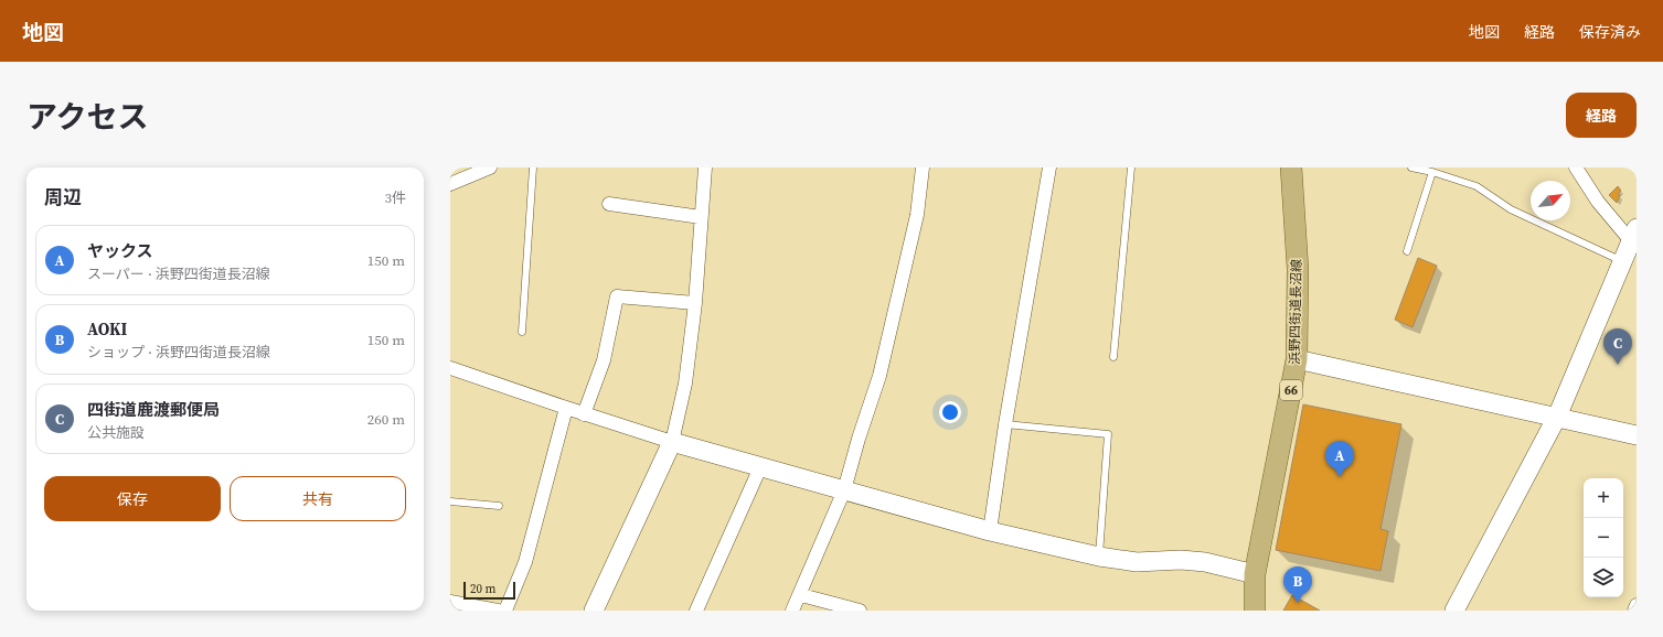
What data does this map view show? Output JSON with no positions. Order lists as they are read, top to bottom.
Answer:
{
  "streets": {
    "main road": ["浜野四街道長沼線", "66"]
  },
  "scale_bar": "20 m",
  "north": "top right",
  "page": {
    "header": "地図",
    "nav": ["地図", "経路", "保存済み"],
    "title": "アクセス",
    "buttons": [
      "経路",
      ["保存", "共有"]
    ],
    "heading": ["周辺", "3件"],
    "list": [
      {
        "mark": "A",
        "name": "ヤックス",
        "note": "スーパー · 浜野四街道長沼線",
        "value": "150 m"
      },
      {
        "mark": "B",
        "name": "AOKI",
        "note": "ショップ · 浜野四街道長沼線",
        "value": "150 m"
      },
      {
        "mark": "C",
        "name": "四街道鹿渡郵便局",
        "note": "公共施設",
        "value": "260 m"
      }
    ],
    "pins": ["C", "A", "B"],
    "map_buttons": ["+", "−"],
    "scale": "20 m"
  }
}
